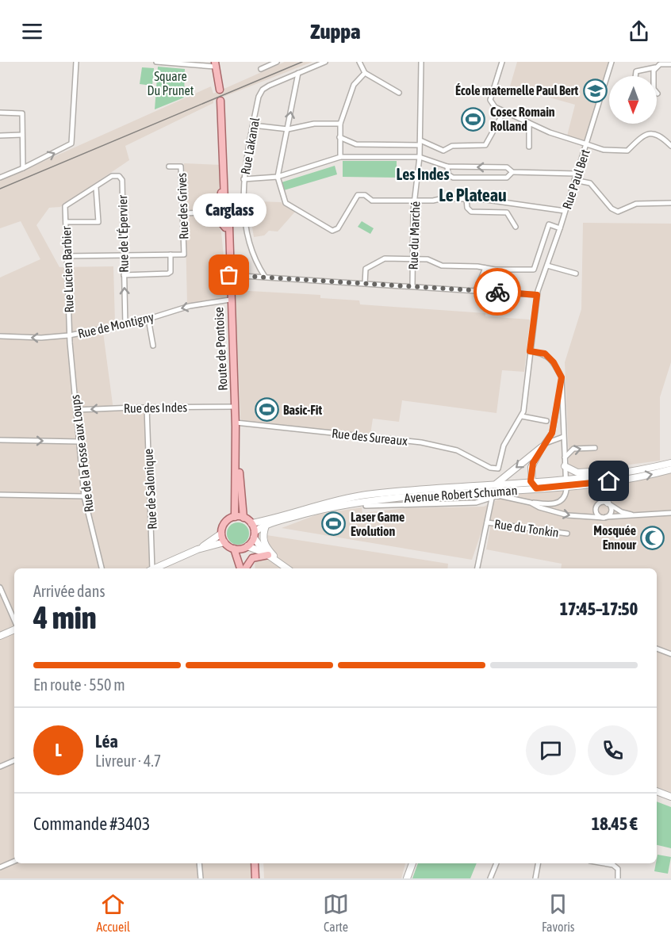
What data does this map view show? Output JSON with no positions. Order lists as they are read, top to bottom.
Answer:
{
  "streets": {
    "main road": ["Route de Pontoise", "Avenue Robert Schuman"],
    "street": [
      "Rue Lakanal",
      "Rue Paul Bert",
      "Rue des Grives",
      "Rue de l'Épervier",
      "Rue du Marché",
      "Rue Lucien Barbier",
      "Rue de Montigny",
      "Rue des Indes",
      "Rue des Sureaux",
      "Rue de la Fosse aux Loups",
      "Rue de Salonique",
      "Rue du Tonkin"
    ]
  },
  "crossings": [
    ["Rue Paul Bert", "Rue des Sureaux"],
    ["Rue des Grives", "Rue de l'Épervier"],
    ["Rue des Grives", "Rue Lucien Barbier"],
    ["Rue de l'Épervier", "Rue Lucien Barbier"],
    ["Rue de l'Épervier", "Rue de Montigny"],
    ["Rue Lucien Barbier", "Rue de Montigny"],
    ["Rue Lucien Barbier", "Rue de la Fosse aux Loups"],
    ["Rue de Montigny", "Route de Pontoise"],
    ["Rue de Montigny", "Rue de la Fosse aux Loups"],
    ["Route de Pontoise", "Rue des Indes"],
    ["Route de Pontoise", "Rue des Sureaux"],
    ["Route de Pontoise", "Avenue Robert Schuman"],
    ["Rue des Indes", "Rue de la Fosse aux Loups"],
    ["Rue des Indes", "Rue de Salonique"]
  ],
  "one_way": ["Rue de Montigny", "Rue des Indes"],
  "districts": ["Les Indes", "Le Plateau"],
  "parks": ["Square Du Prunet"],
  "places": {
    "school or university": ["École maternelle Paul Bert"],
    "sports": ["Cosec Romain Rolland", "Basic-Fit", "Laser Game Evolution"],
    "other": ["Carglass"],
    "mosque": ["Mosquée Ennour"]
  },
  "north": "bottom",
  "page": {
    "header": "Zuppa",
    "bubble": "Carglass",
    "heading": ["4 min", "Arrivée dans", "17:45–17:50"],
    "panel": [
      "Léa",
      "Livreur · 4.7",
      "Commande #3403",
      "18.45 €"
    ],
    "bar": "En route · 550 m",
    "round": "L",
    "tabs": ["Accueil", "Carte", "Favoris"]
  }
}
